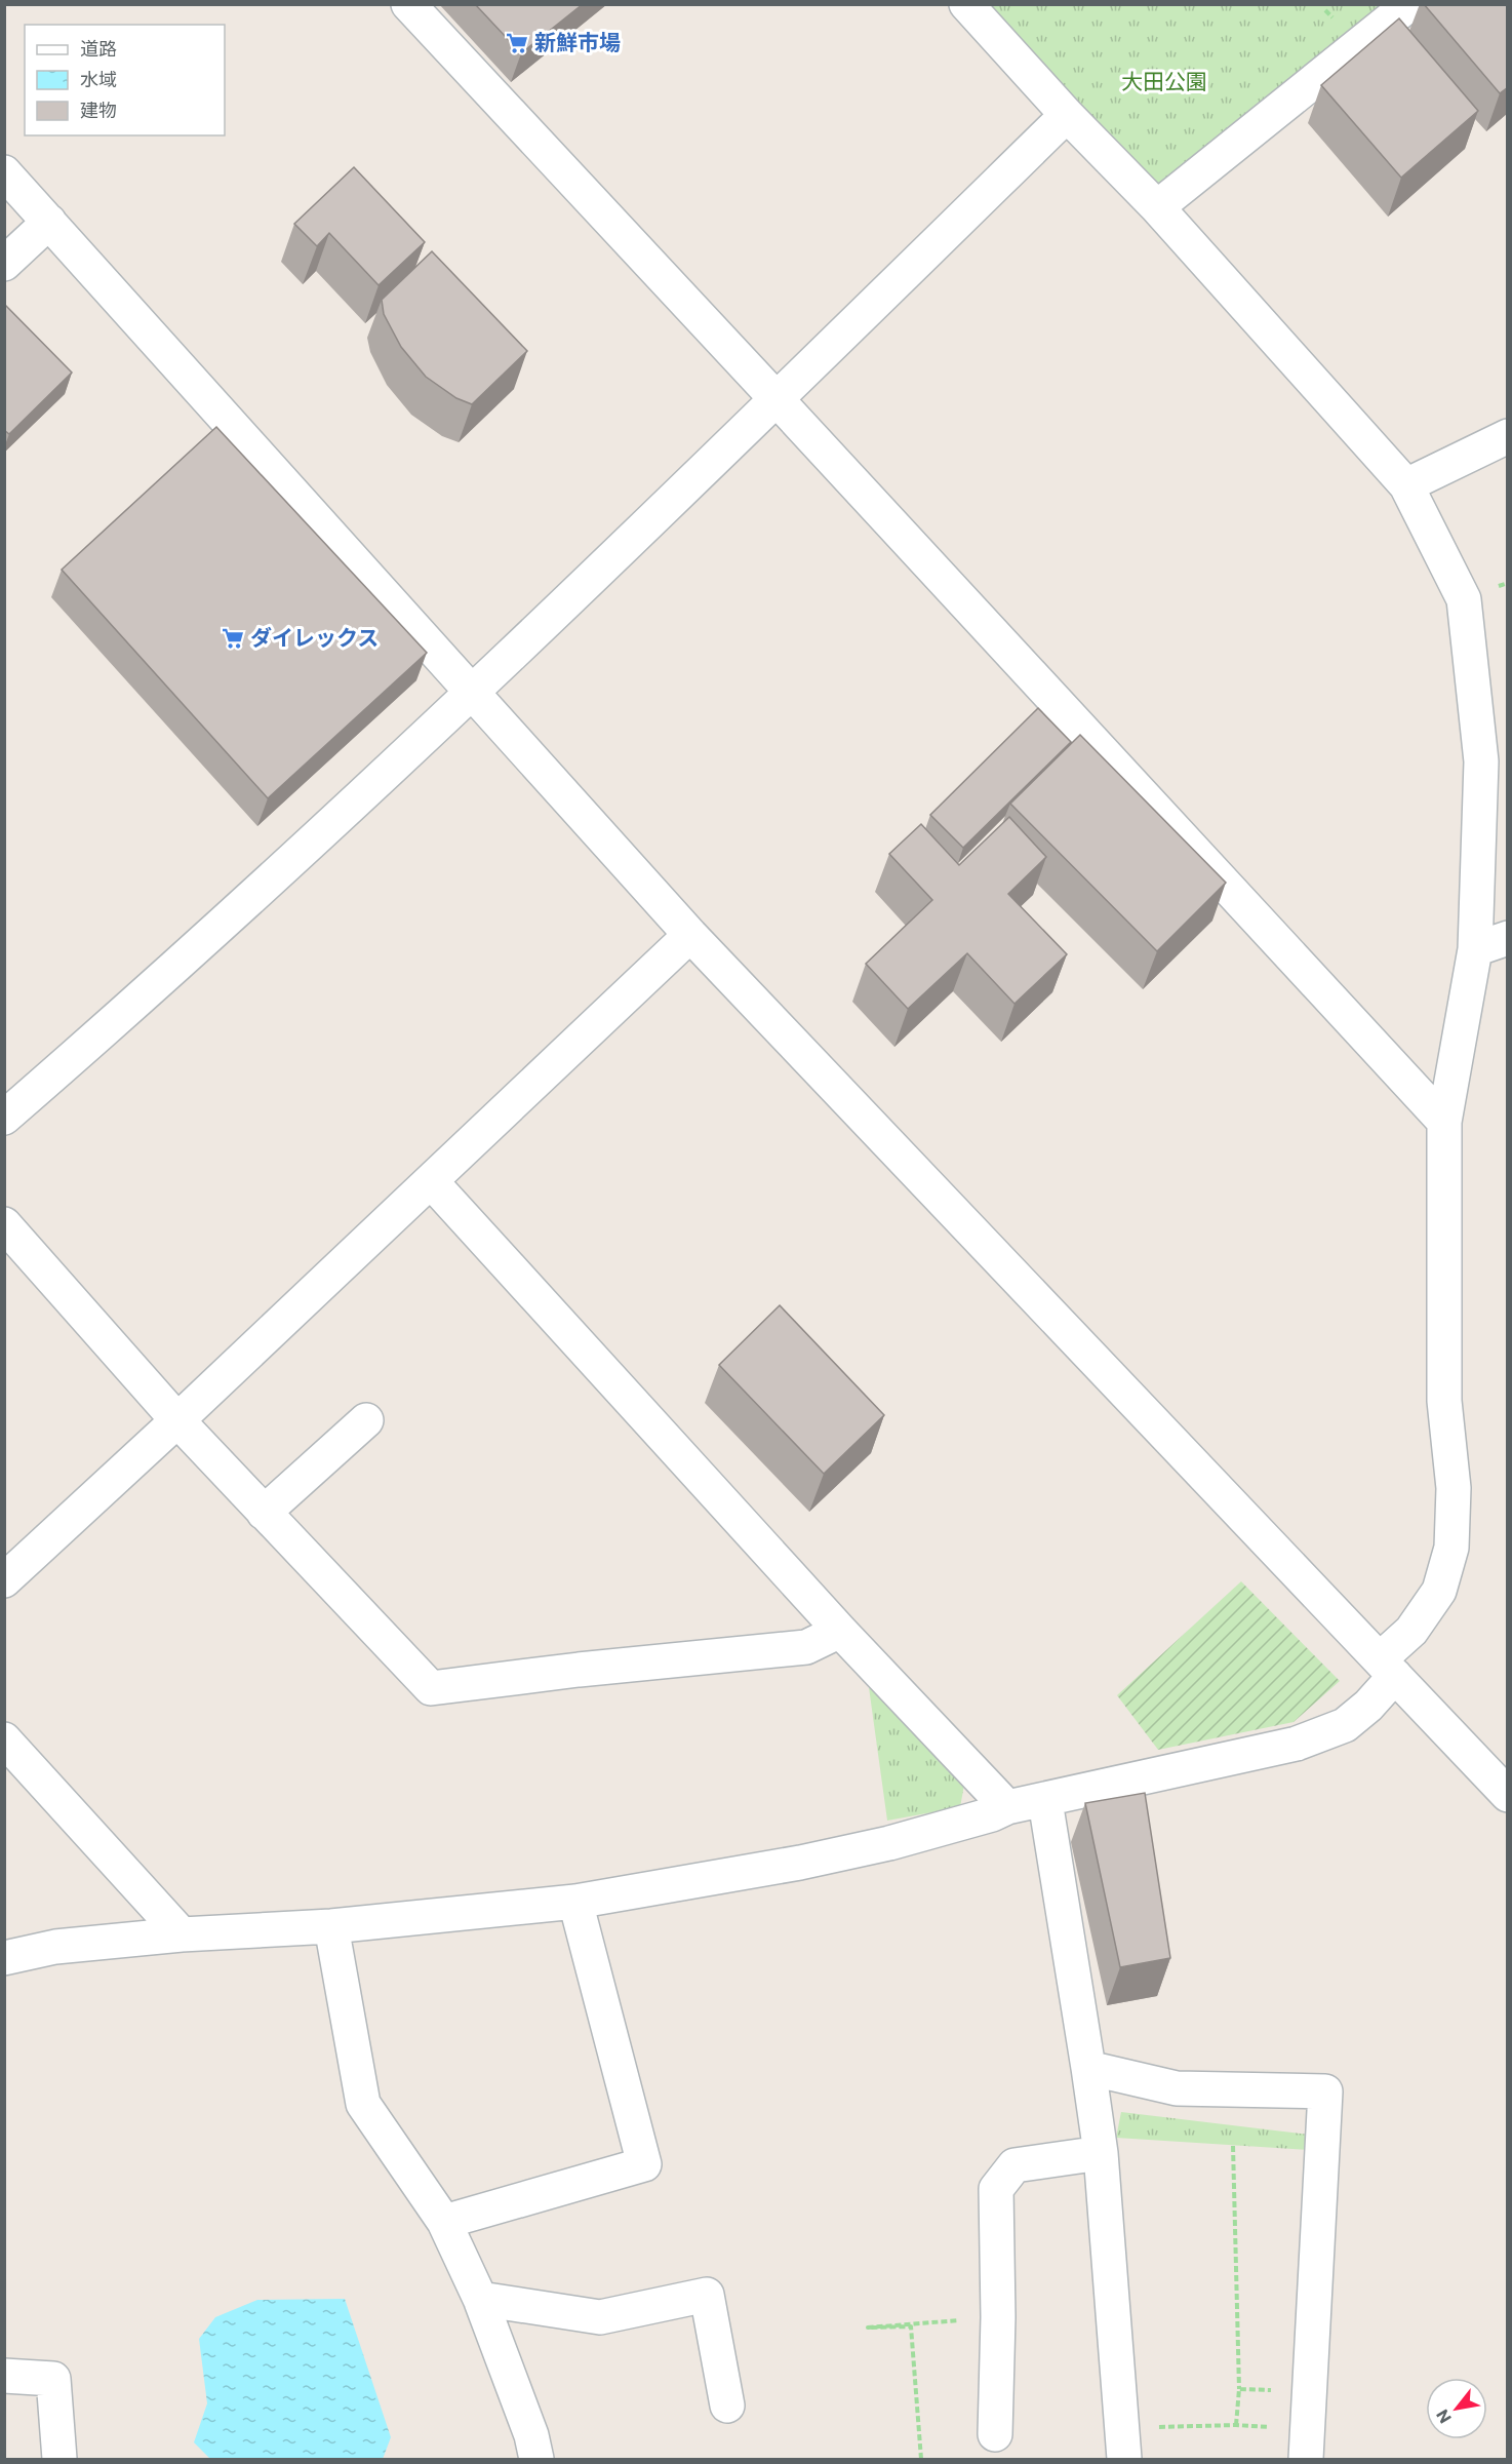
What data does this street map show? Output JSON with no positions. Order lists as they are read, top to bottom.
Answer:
{
  "parks": ["大田公園"],
  "places": {
    "supermarket": ["新鮮市場", "ダイレックス"]
  },
  "legend": ["道路", "水域", "建物"],
  "north": "bottom left"
}
